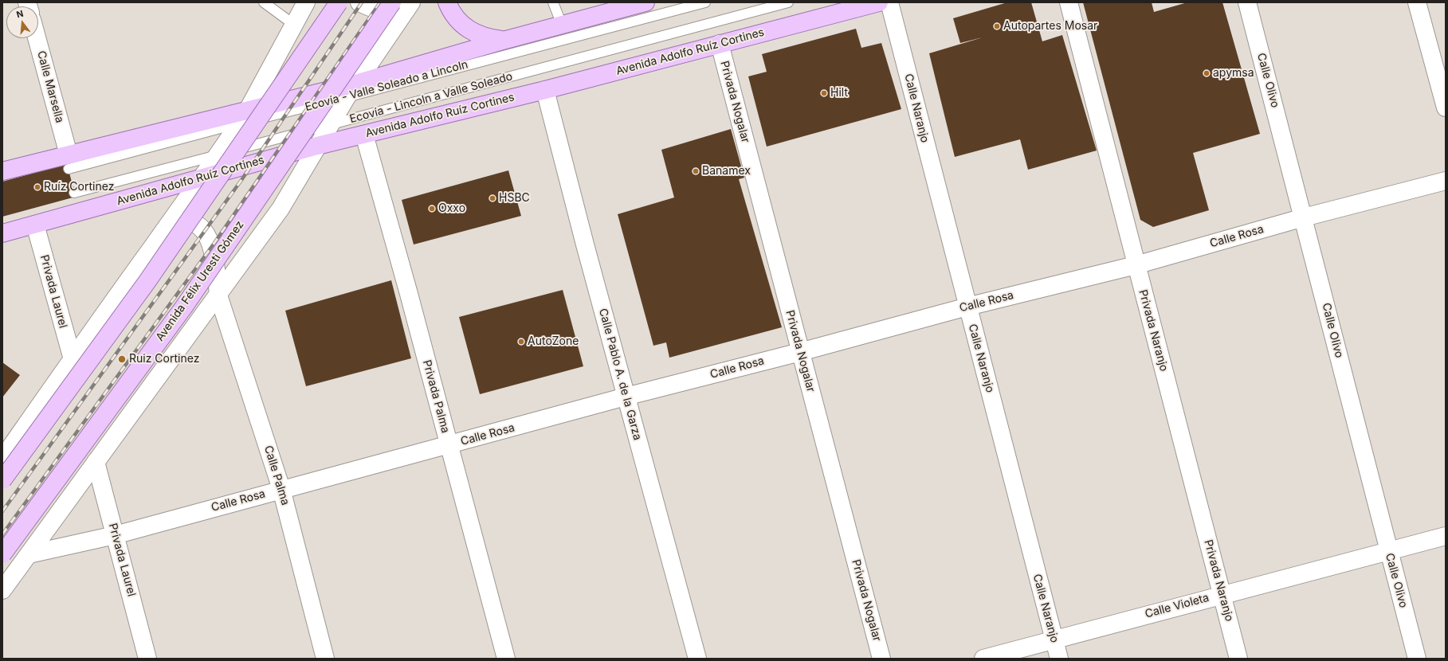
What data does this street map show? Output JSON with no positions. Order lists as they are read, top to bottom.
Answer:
{
  "streets": {
    "main road": ["Avenida Adolfo Ruíz Cortines", "Avenida Félix Uresti Gómez"],
    "street": [
      "Calle Olivo",
      "Calle Marsella",
      "Privada Nogalar",
      "Calle Naranjo",
      "Calle Rosa",
      "Privada Laurel",
      "Privada Naranjo",
      "Calle Pablo A. de la Garza",
      "Privada Palma",
      "Calle Palma",
      "Calle Violeta"
    ],
    "lane": ["Ecovía - Valle Soleado a Lincoln", "Ecovía - Lincoln a Valle Soleado"]
  },
  "crossings": [
    ["Avenida Adolfo Ruíz Cortines", "Privada Nogalar"],
    ["Avenida Adolfo Ruíz Cortines", "Privada Laurel"],
    ["Avenida Adolfo Ruíz Cortines", "Calle Pablo A. de la Garza"],
    ["Avenida Adolfo Ruíz Cortines", "Privada Palma"],
    ["Calle Olivo", "Calle Rosa"],
    ["Calle Olivo", "Calle Violeta"],
    ["Privada Nogalar", "Calle Rosa"],
    ["Calle Naranjo", "Calle Rosa"],
    ["Calle Naranjo", "Calle Violeta"],
    ["Calle Rosa", "Privada Laurel"],
    ["Calle Rosa", "Privada Naranjo"],
    ["Calle Rosa", "Calle Pablo A. de la Garza"],
    ["Calle Rosa", "Privada Palma"],
    ["Calle Rosa", "Calle Palma"],
    ["Privada Naranjo", "Calle Violeta"]
  ],
  "places": [
    "Autopartes Mosar",
    "apymsa",
    "Hilt",
    "Banamex",
    "Ruíz Cortinez",
    "HSBC",
    "Oxxo",
    "AutoZone",
    "Ruiz Cortinez"
  ],
  "north": "top"
}
